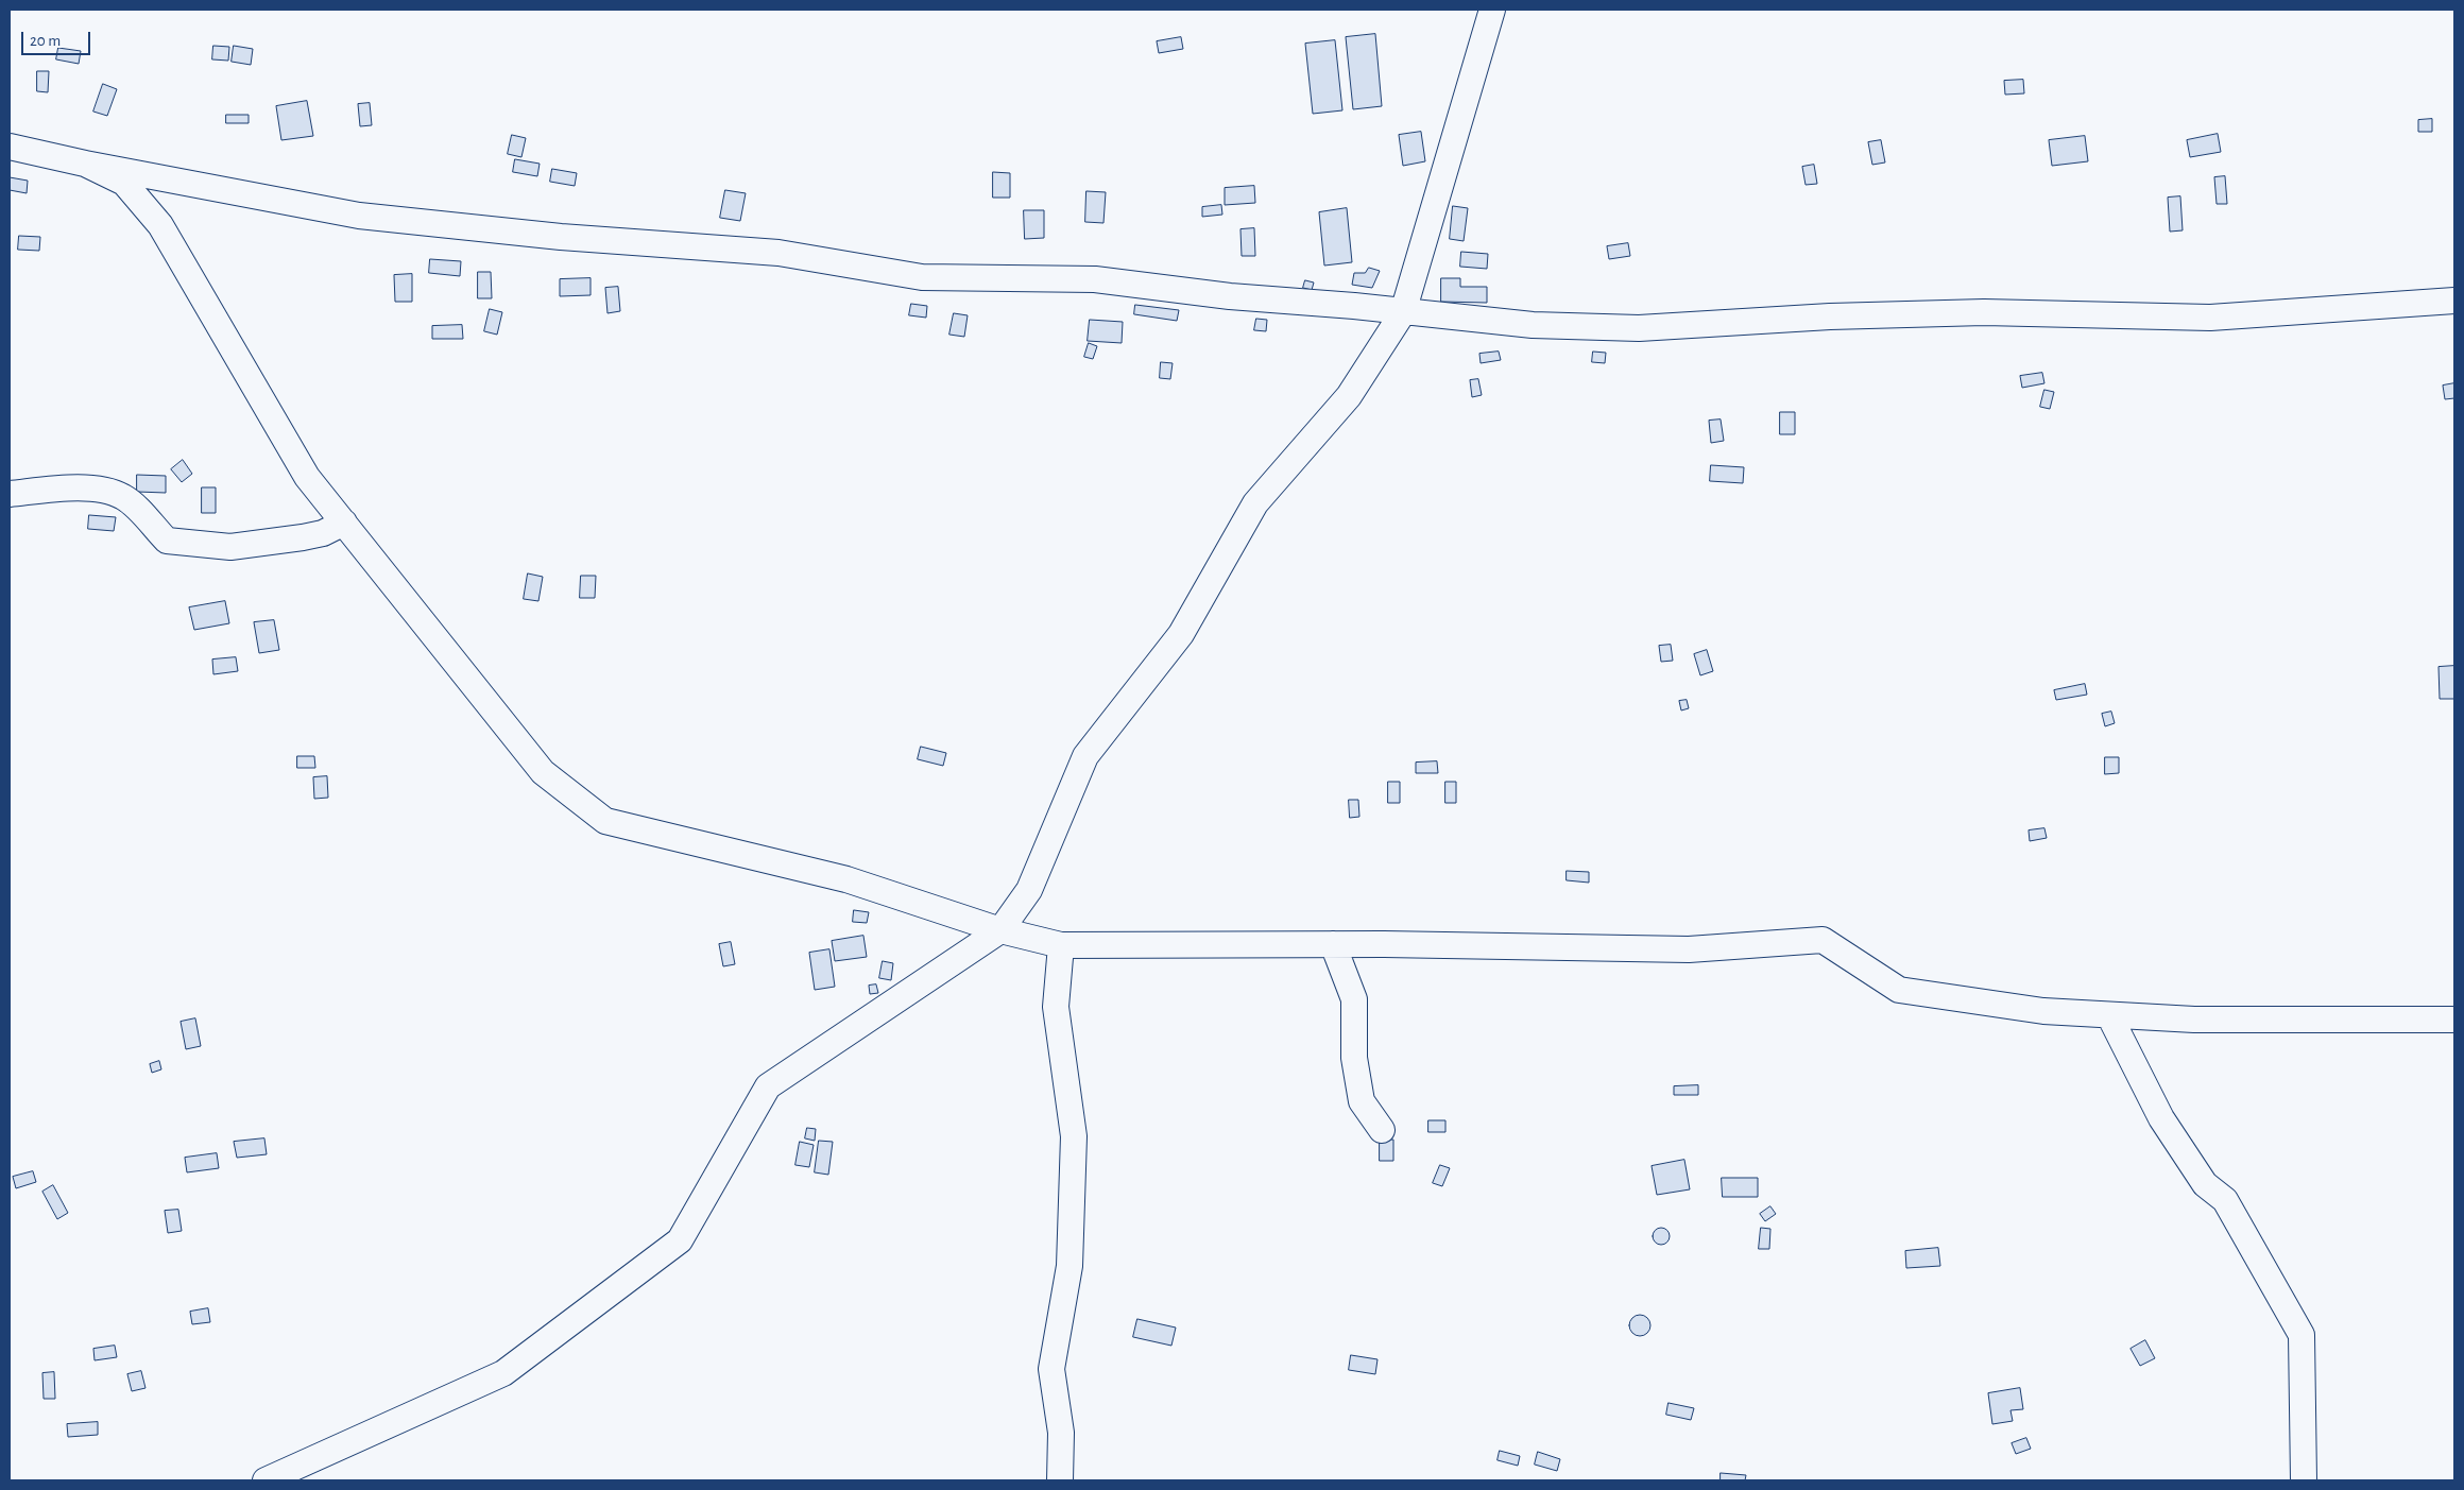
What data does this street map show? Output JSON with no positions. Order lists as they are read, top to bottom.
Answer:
{
  "scale_bar": "20 m"
}
